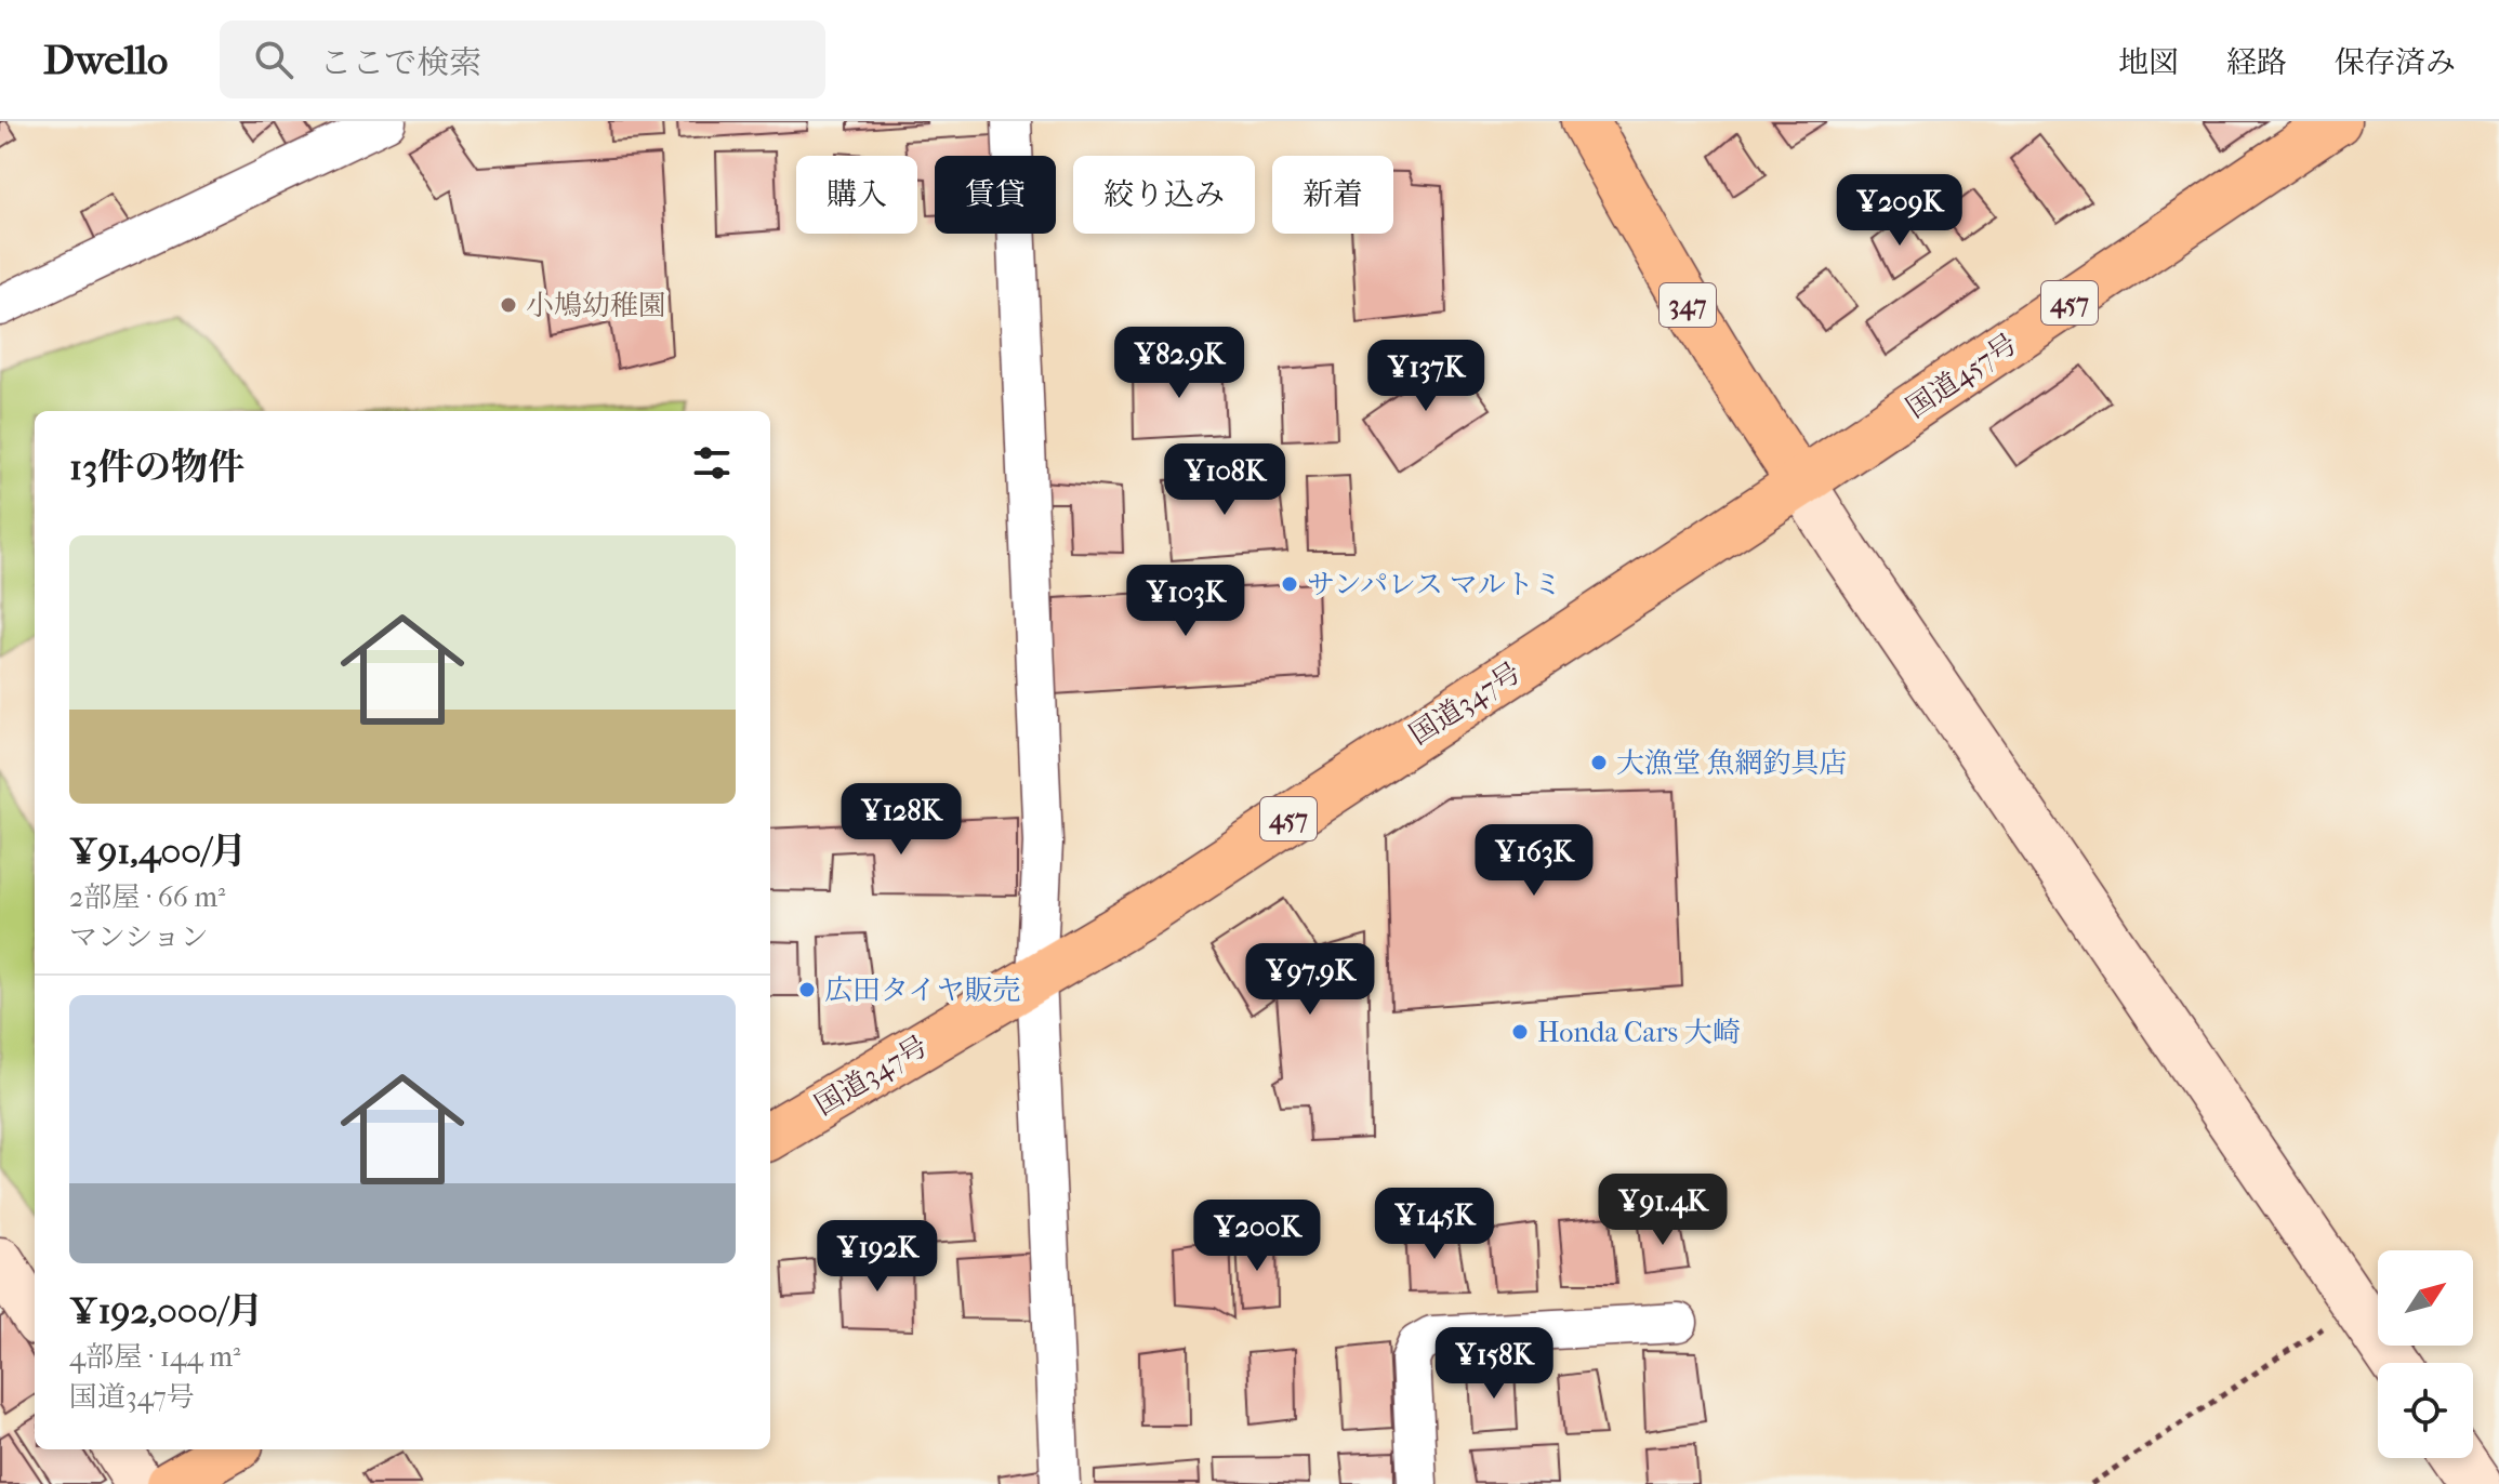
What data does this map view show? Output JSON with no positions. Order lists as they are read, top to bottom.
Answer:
{
  "streets": {
    "highway": [
      "457",
      "347",
      "国道457号",
      "国道347号"
    ]
  },
  "crossings": [
    ["347", "国道457号"],
    ["347", "国道347号"],
    ["国道457号", "国道347号"]
  ],
  "places": [
    "小鳩幼稚園",
    "サンパレス マルトミ",
    "大漁堂 魚網釣具店",
    "広田タイヤ販売",
    "Honda Cars 大崎"
  ],
  "north": "top right",
  "page": {
    "header": "Dwello",
    "search": "ここで検索",
    "nav": ["地図", "経路", "保存済み"],
    "chip": [
      "購入",
      "賃貸",
      "絞り込み",
      "新着"
    ],
    "price": [
      "¥209K",
      "¥82.9K",
      "¥137K",
      "¥108K",
      "¥103K",
      "¥128K",
      "¥163K",
      "¥97.9K",
      "¥91.4K",
      "¥145K",
      "¥200K",
      "¥192K",
      "¥158K"
    ],
    "heading": "13件の物件",
    "list": [
      {
        "name": "¥91,400/月",
        "note": "2部屋 · 66 m² · マンション"
      },
      {
        "name": "¥192,000/月",
        "note": "4部屋 · 144 m² · 国道347号"
      }
    ]
  }
}
